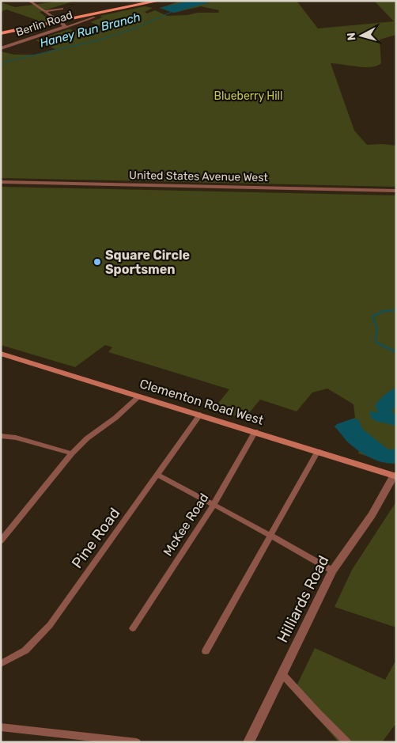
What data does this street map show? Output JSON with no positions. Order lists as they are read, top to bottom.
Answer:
{
  "streets": {
    "main road": ["Clementon Road West"],
    "street": [
      "Berlin Road",
      "United States Avenue West",
      "McKee Road",
      "Pine Road",
      "Hilliards Road"
    ]
  },
  "crossings": [
    ["Clementon Road West", "McKee Road"],
    ["Clementon Road West", "Pine Road"],
    ["Clementon Road West", "Hilliards Road"]
  ],
  "water": ["Haney Run Branch"],
  "parks": ["Blueberry Hill"],
  "places": ["Square Circle Sportsmen"],
  "north": "left"
}
